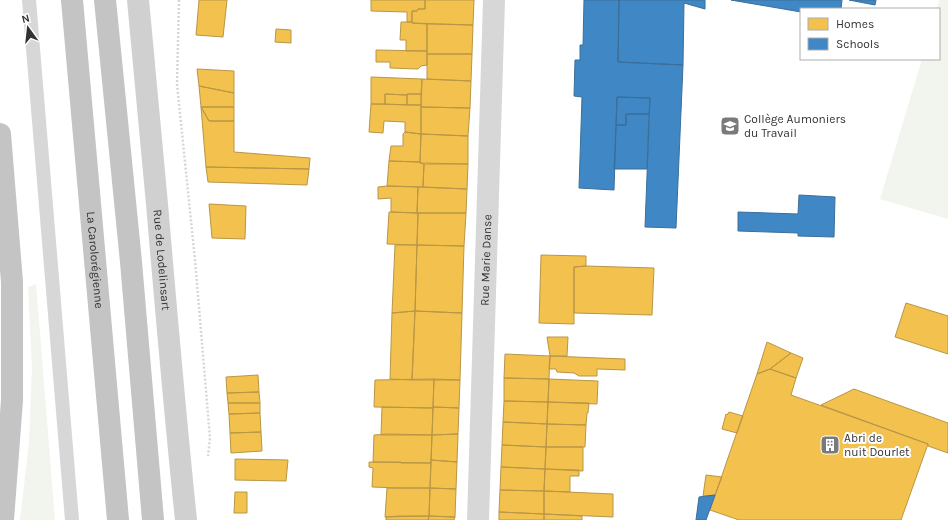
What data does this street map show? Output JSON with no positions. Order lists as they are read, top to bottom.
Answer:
{
  "streets": {
    "highway": ["La Carolorégienne"],
    "street": ["Rue de Lodelinsart", "Rue Marie Danse"]
  },
  "places": {
    "school or university": ["Collège Aumoniers du Travail"],
    "building": ["Abri de nuit Dourlet"]
  },
  "legend": ["Homes", "Schools"],
  "north": "top"
}
